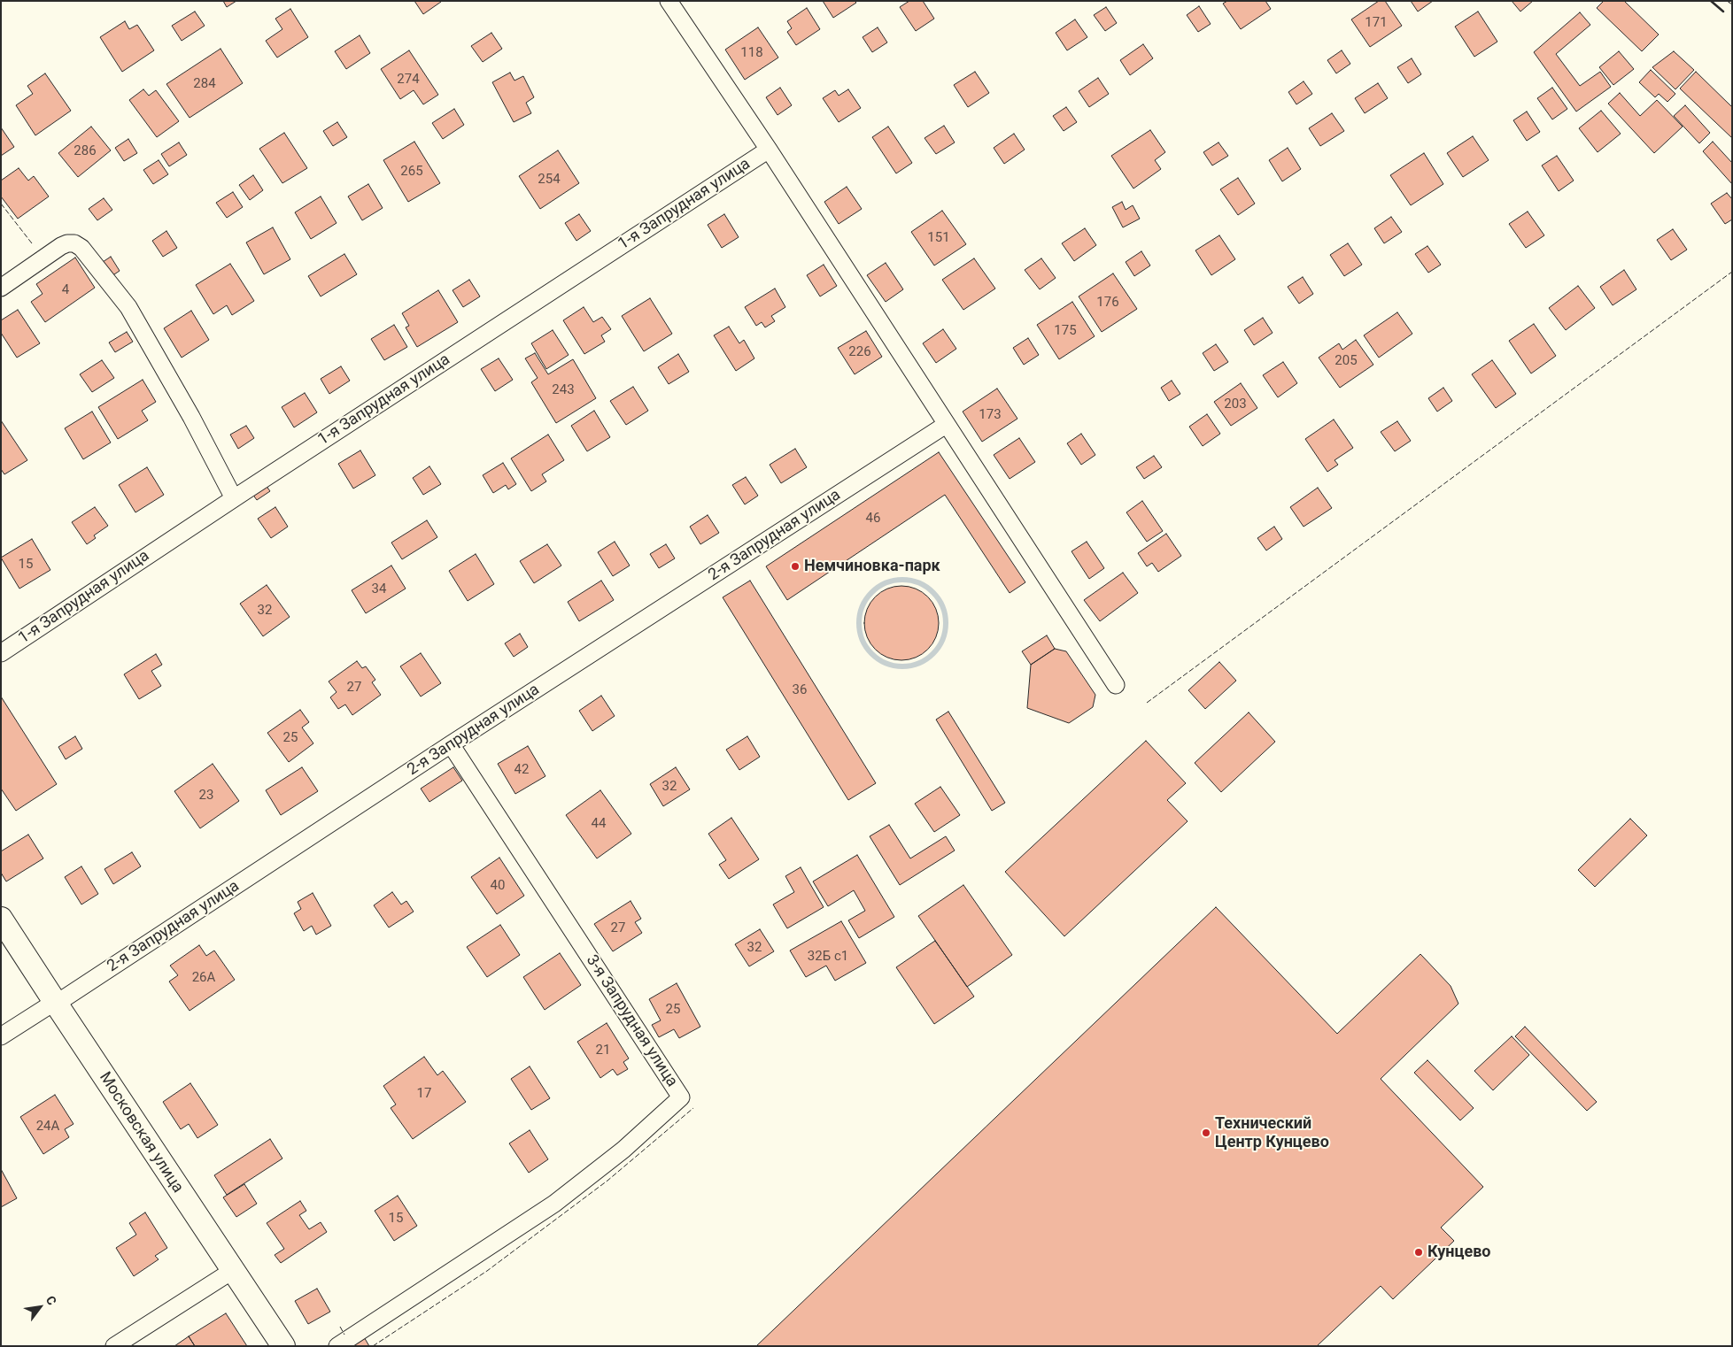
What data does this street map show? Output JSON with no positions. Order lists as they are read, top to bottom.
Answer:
{
  "streets": {
    "street": [
      "1-я Запрудная улица",
      "2-я Запрудная улица",
      "3-я Запрудная улица",
      "Московская улица"
    ]
  },
  "crossings": [
    ["2-я Запрудная улица", "3-я Запрудная улица"],
    ["2-я Запрудная улица", "Московская улица"]
  ],
  "places": ["Немчиновка-парк", "Технический Центр Кунцево", "Кунцево"],
  "house_numbers": [
    "171",
    "118",
    "274",
    "284",
    "286",
    "265",
    "254",
    "151",
    "4",
    "176",
    "175",
    "226",
    "205",
    "243",
    "203",
    "173",
    "46",
    "15",
    "34",
    "32",
    "27",
    "36",
    "25",
    "42",
    "32",
    "23",
    "44",
    "40",
    "27",
    "32",
    "32Б с1",
    "26А",
    "25",
    "21",
    "17",
    "24А",
    "15"
  ],
  "north": "top right"
}
